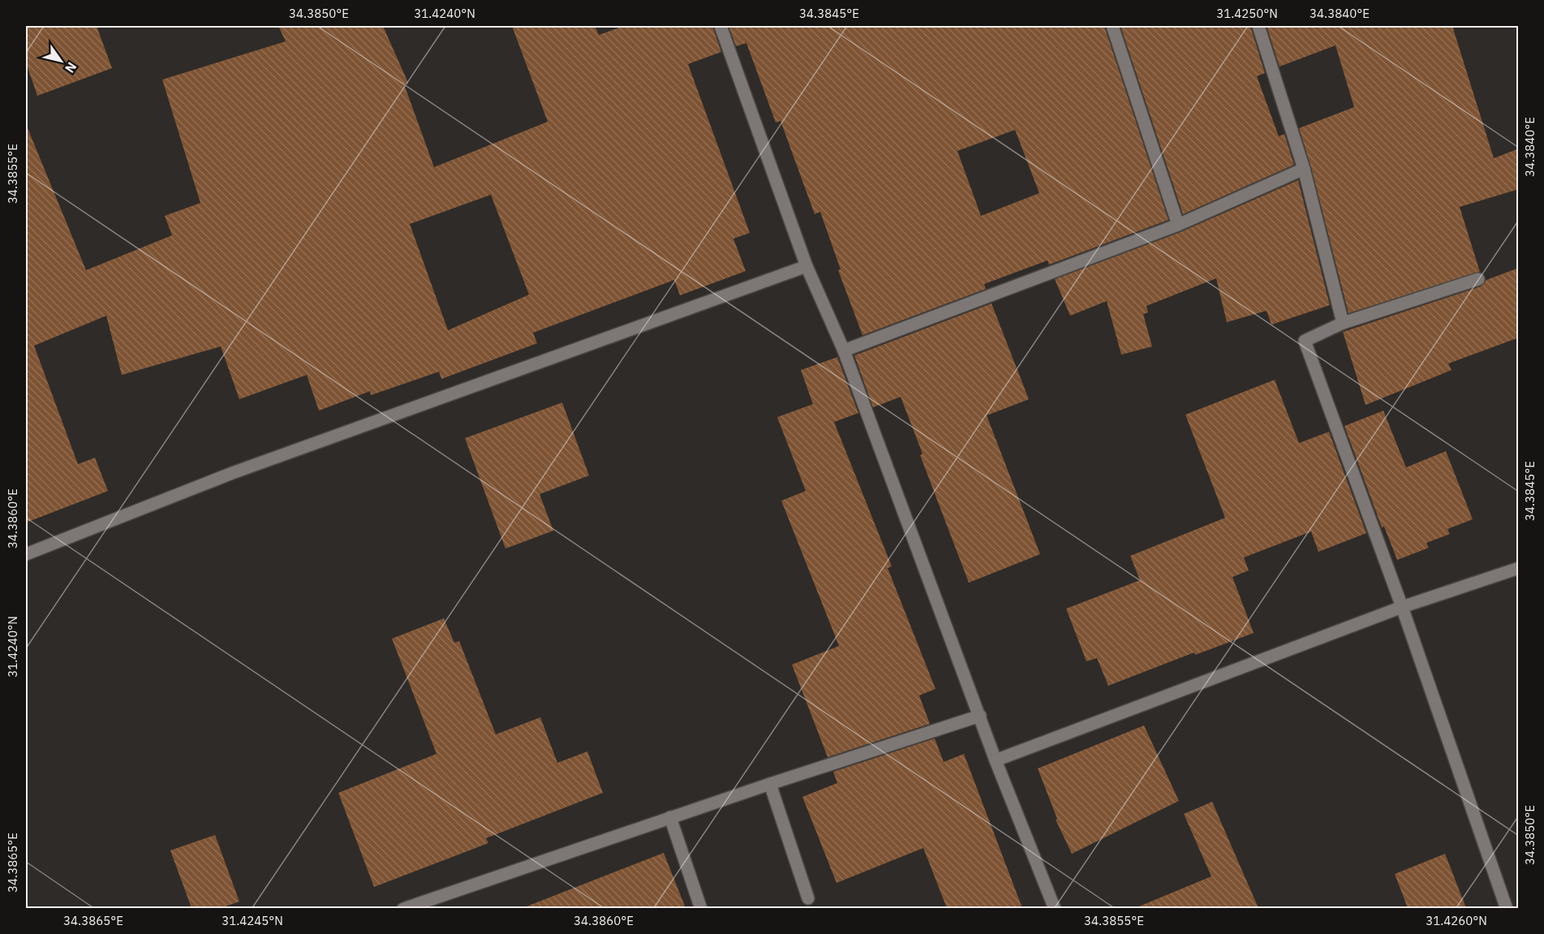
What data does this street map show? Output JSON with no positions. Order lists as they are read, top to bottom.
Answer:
{
  "north": "bottom right",
  "coordinates": [
    "34.3850°E",
    "31.4240°N",
    "34.3845°E",
    "31.4250°N",
    "34.3840°E",
    "34.3855°E",
    "34.3860°E",
    "34.3865°E",
    "31.4245°N",
    "31.4260°N"
  ]
}
